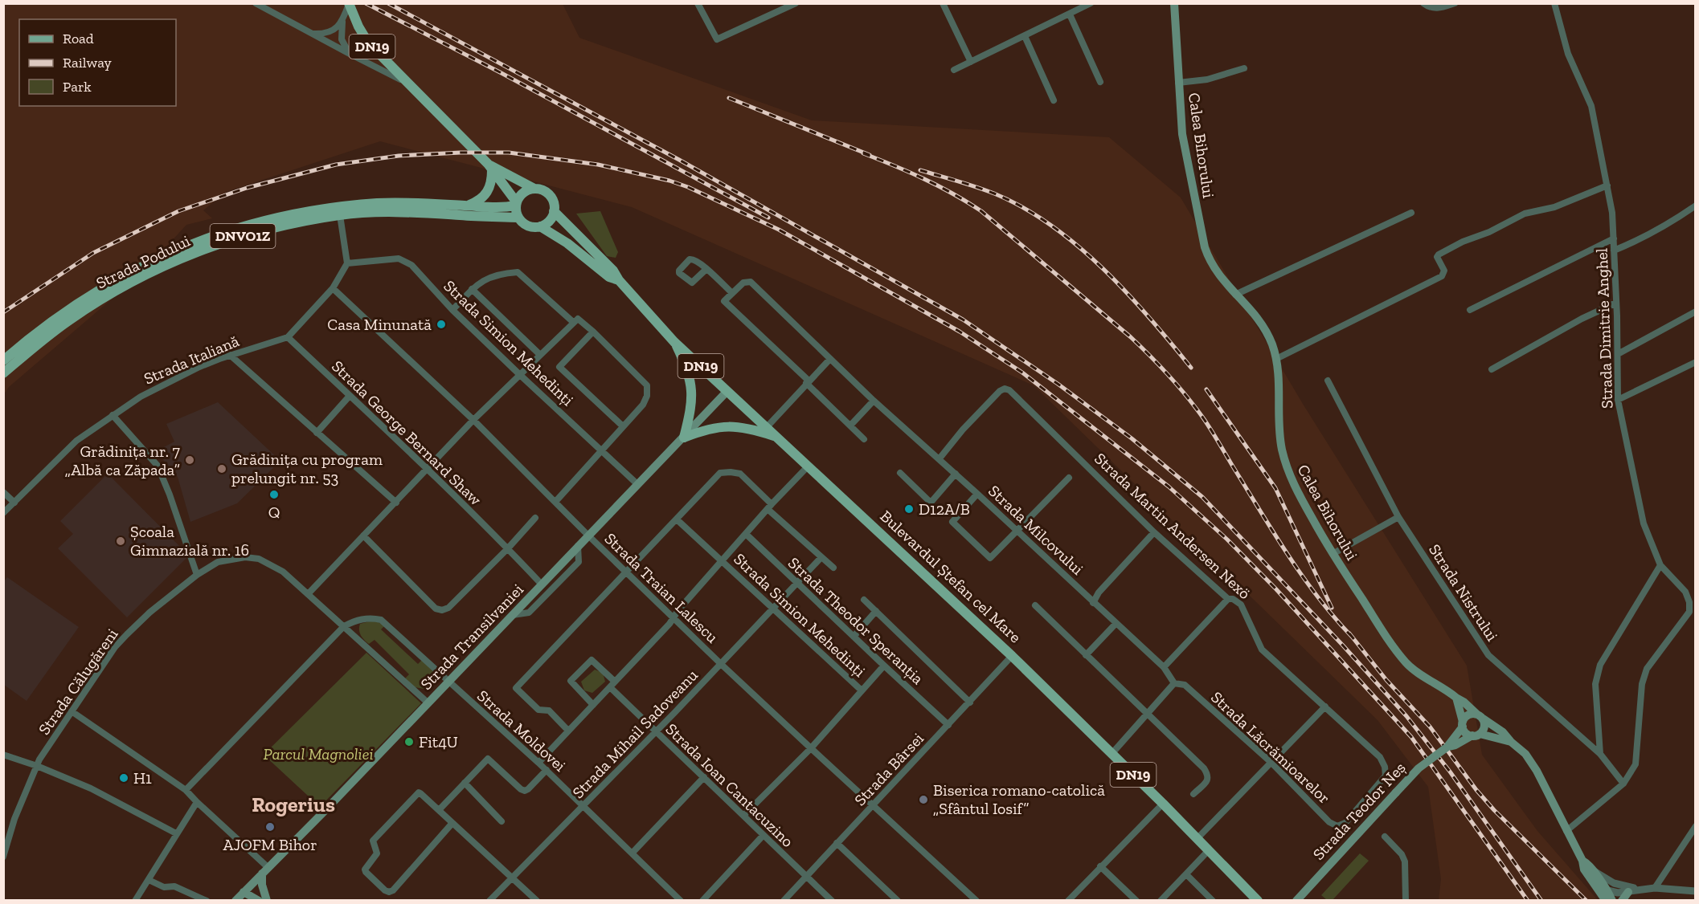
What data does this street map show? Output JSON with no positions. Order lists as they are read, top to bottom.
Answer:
{
  "streets": {
    "main road": [
      "DN19",
      "Calea Bihorului",
      "DNVO1Z",
      "Strada Podului",
      "Bulevardul Ștefan cel Mare",
      "Strada Transilvaniei",
      "Strada Teodor Neș"
    ],
    "street": [
      "Strada Dimitrie Anghel",
      "Strada Simion Mehedinți",
      "Strada Italiană",
      "Strada George Bernard Shaw",
      "Strada Martin Andersen Nexö",
      "Strada Milcovului",
      "Strada Traian Lalescu",
      "Strada Nistrului",
      "Strada Theodor Speranția",
      "Strada Călugăreni",
      "Strada Moldovei",
      "Strada Mihail Sadoveanu",
      "Strada Lăcrămioarelor",
      "Strada Bârsei",
      "Strada Ioan Cantacuzino"
    ]
  },
  "crossings": [
    ["DN19", "Strada Podului"],
    ["DN19", "Bulevardul Ștefan cel Mare"],
    ["Calea Bihorului", "Strada Dimitrie Anghel"],
    ["Calea Bihorului", "Strada Teodor Neș"],
    ["Strada Podului", "Bulevardul Ștefan cel Mare"],
    ["Strada Dimitrie Anghel", "Strada Nistrului"],
    ["Strada Simion Mehedinți", "Strada Transilvaniei"],
    ["Strada Simion Mehedinți", "Strada Mihail Sadoveanu"],
    ["Strada Italiană", "Strada George Bernard Shaw"],
    ["Strada George Bernard Shaw", "Strada Transilvaniei"],
    ["Strada Martin Andersen Nexö", "Strada Milcovului"],
    ["Strada Martin Andersen Nexö", "Strada Lăcrămioarelor"],
    ["Strada Milcovului", "Strada Lăcrămioarelor"],
    ["Bulevardul Ștefan cel Mare", "Strada Transilvaniei"],
    ["Bulevardul Ștefan cel Mare", "Strada Bârsei"],
    ["Strada Traian Lalescu", "Strada Transilvaniei"],
    ["Strada Traian Lalescu", "Strada Mihail Sadoveanu"],
    ["Strada Traian Lalescu", "Strada Bârsei"],
    ["Strada Theodor Speranția", "Strada Mihail Sadoveanu"],
    ["Strada Theodor Speranția", "Strada Bârsei"],
    ["Strada Transilvaniei", "Strada Călugăreni"],
    ["Strada Transilvaniei", "Strada Moldovei"],
    ["Strada Moldovei", "Strada Mihail Sadoveanu"],
    ["Strada Mihail Sadoveanu", "Strada Ioan Cantacuzino"],
    ["Strada Bârsei", "Strada Ioan Cantacuzino"]
  ],
  "districts": ["Rogerius"],
  "parks": ["Parcul Magnoliei"],
  "places": [
    "Casa Minunată",
    "Grădinița nr. 7 „Albă ca Zăpada”",
    "Grădinița cu program prelungit nr. 53",
    "Q",
    "D12A/B",
    "Școala Gimnazială nr. 16",
    "Fit4U",
    "H1",
    "Biserica romano-catolică „Sfântul Iosif”",
    "AJOFM Bihor"
  ],
  "legend": ["Road", "Railway", "Park"]
}
